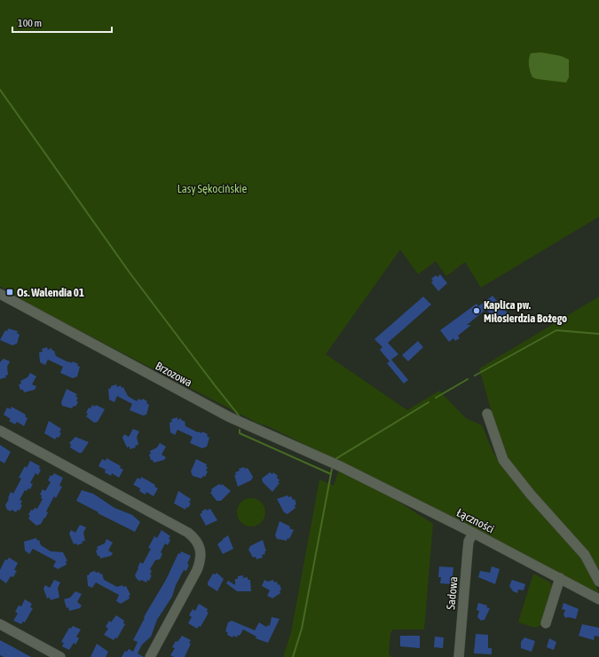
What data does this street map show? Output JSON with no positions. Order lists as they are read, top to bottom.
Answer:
{
  "streets": {
    "street": ["Brzozowa", "Łączności", "Sadowa"]
  },
  "crossings": [
    ["Brzozowa", "Łączności"],
    ["Łączności", "Sadowa"]
  ],
  "parks": ["Lasy Sękocińskie"],
  "places": {
    "transit": ["Os. Walendia 01"],
    "other": ["Kaplica pw. Miłosierdzia Bożego"]
  },
  "scale_bar": "100 m"
}
